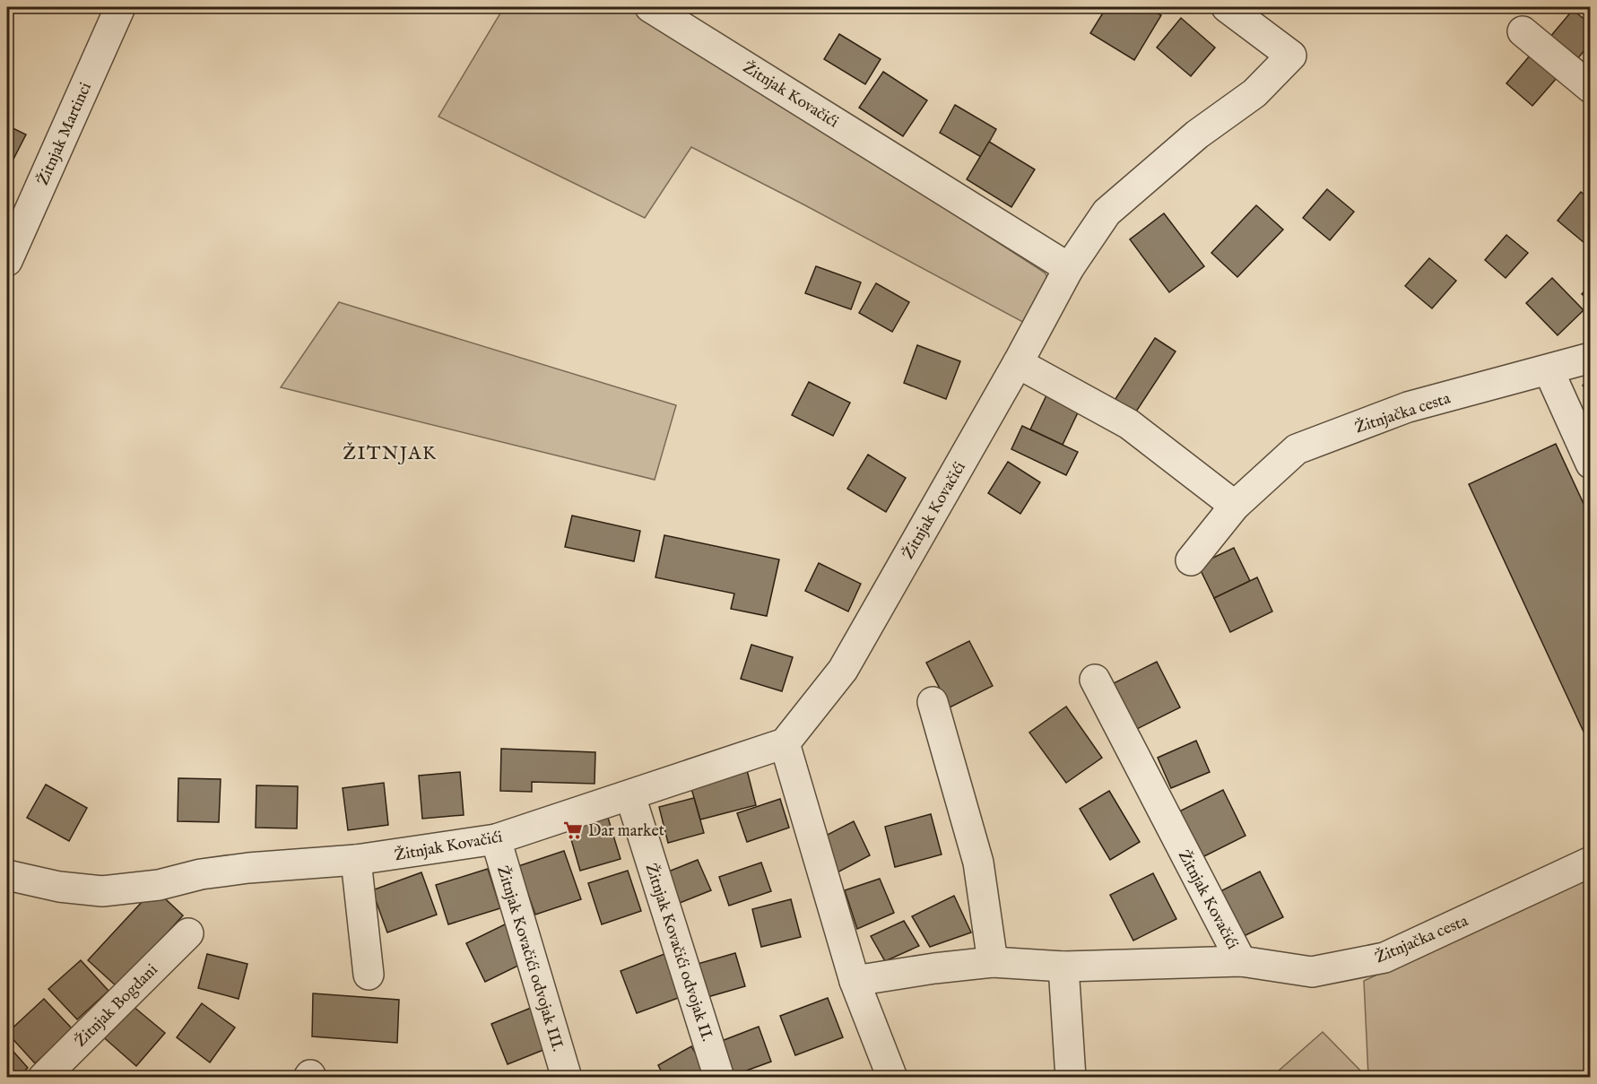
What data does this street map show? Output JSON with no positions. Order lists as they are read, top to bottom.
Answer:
{
  "streets": {
    "street": [
      "Žitnjak Kovačići",
      "Žitnjak Martinci",
      "Žitnjačka cesta",
      "Žitnjak Kovačići odvojak II.",
      "Žitnjak Kovačići odvojak III.",
      "Žitnjak Bogdani"
    ]
  },
  "crossings": [
    ["Žitnjak Kovačići", "Žitnjačka cesta"],
    ["Žitnjak Kovačići", "Žitnjak Kovačići odvojak II."],
    ["Žitnjak Kovačići", "Žitnjak Kovačići odvojak III."]
  ],
  "districts": ["ŽITNJAK"],
  "places": {
    "supermarket": ["Dar market"]
  }
}
